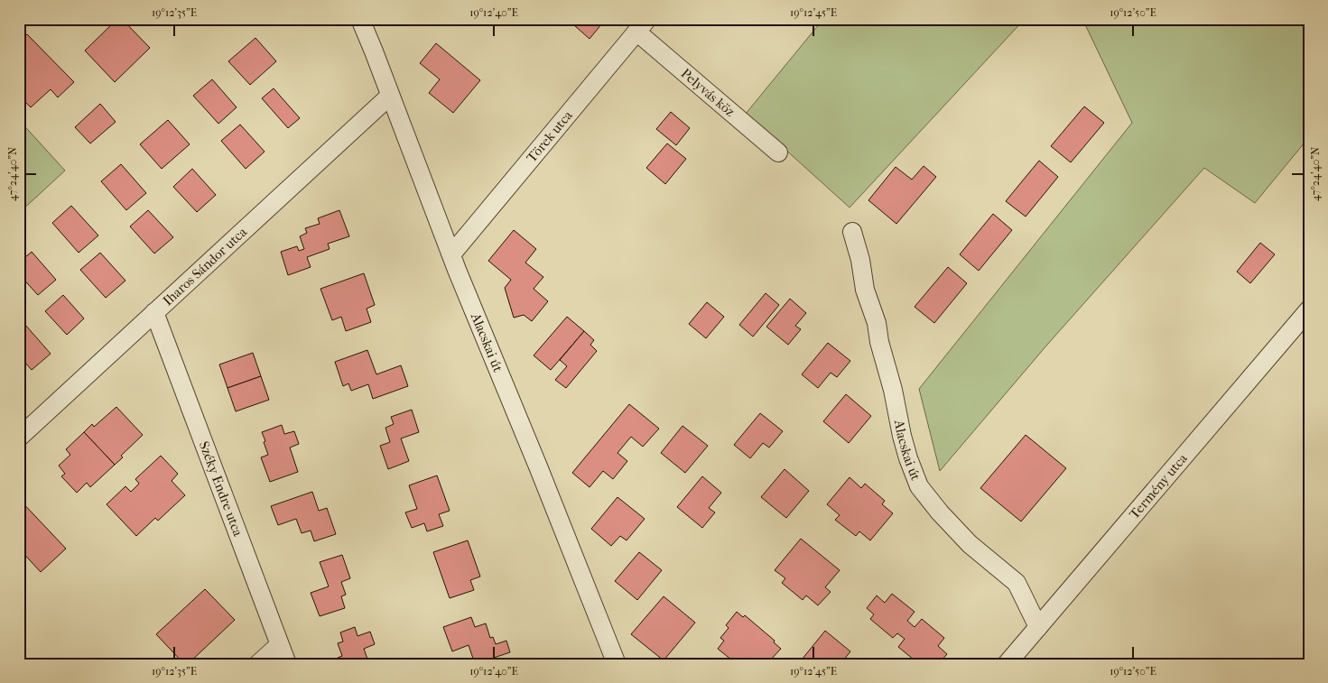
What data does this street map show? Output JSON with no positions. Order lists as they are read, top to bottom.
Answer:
{
  "streets": {
    "street": [
      "Pelyvás köz",
      "Törek utca",
      "Iharos Sándor utca",
      "Alacskai út",
      "Termény utca",
      "Széky Endre utca"
    ]
  },
  "crossings": [
    ["Pelyvás köz", "Törek utca"],
    ["Törek utca", "Alacskai út"],
    ["Iharos Sándor utca", "Alacskai út"],
    ["Iharos Sándor utca", "Széky Endre utca"],
    ["Alacskai út", "Termény utca"]
  ],
  "coordinates": [
    "19°12'35\"E",
    "19°12'40\"E",
    "19°12'45\"E",
    "19°12'50\"E",
    "47°24'40\"N"
  ]
}
